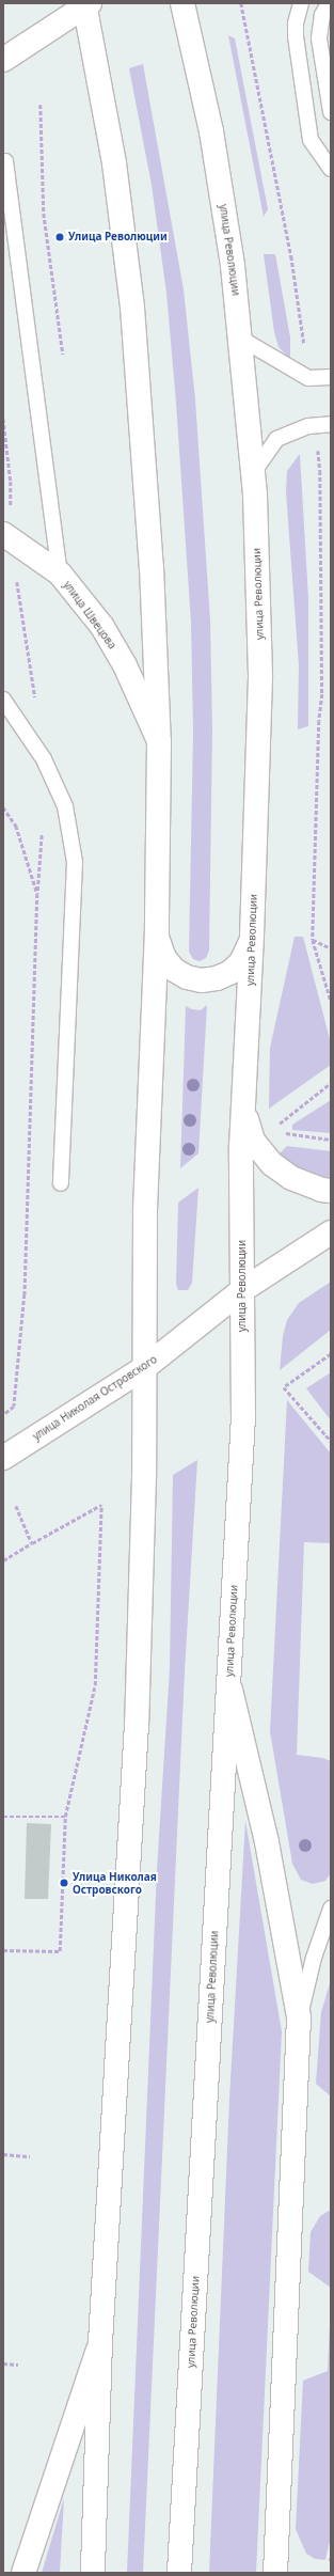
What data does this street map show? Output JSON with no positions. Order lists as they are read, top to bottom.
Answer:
{
  "streets": {
    "main road": ["улица Революции", "улица Швецова", "улица Николая Островского"]
  },
  "crossings": [
    ["улица Революции", "улица Николая Островского"]
  ],
  "places": ["Улица Революции", "Улица Николая Островского"]
}
